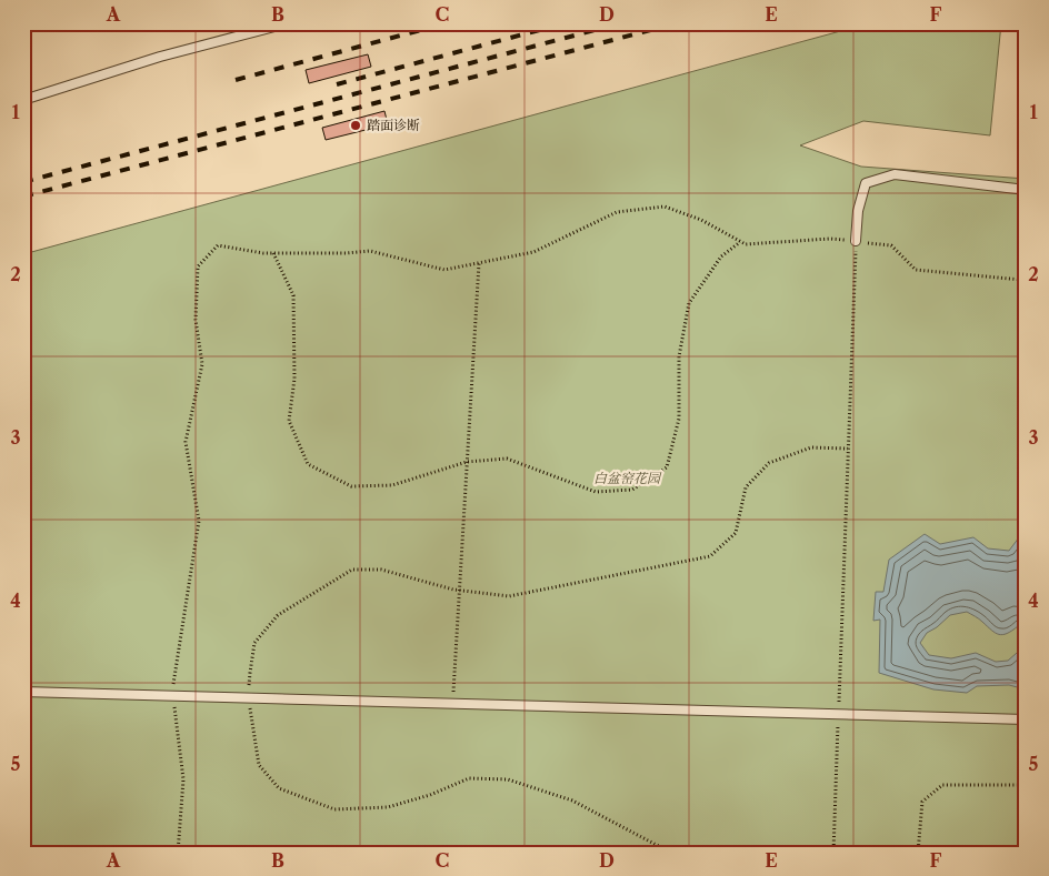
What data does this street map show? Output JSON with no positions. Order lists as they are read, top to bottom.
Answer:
{
  "parks": ["白盆窑花园"],
  "places": ["踏面诊断"],
  "grid": {
    "columns": [
      "A",
      "B",
      "C",
      "D",
      "E",
      "F"
    ],
    "rows": [
      "1",
      "2",
      "3",
      "4",
      "5"
    ]
  }
}
